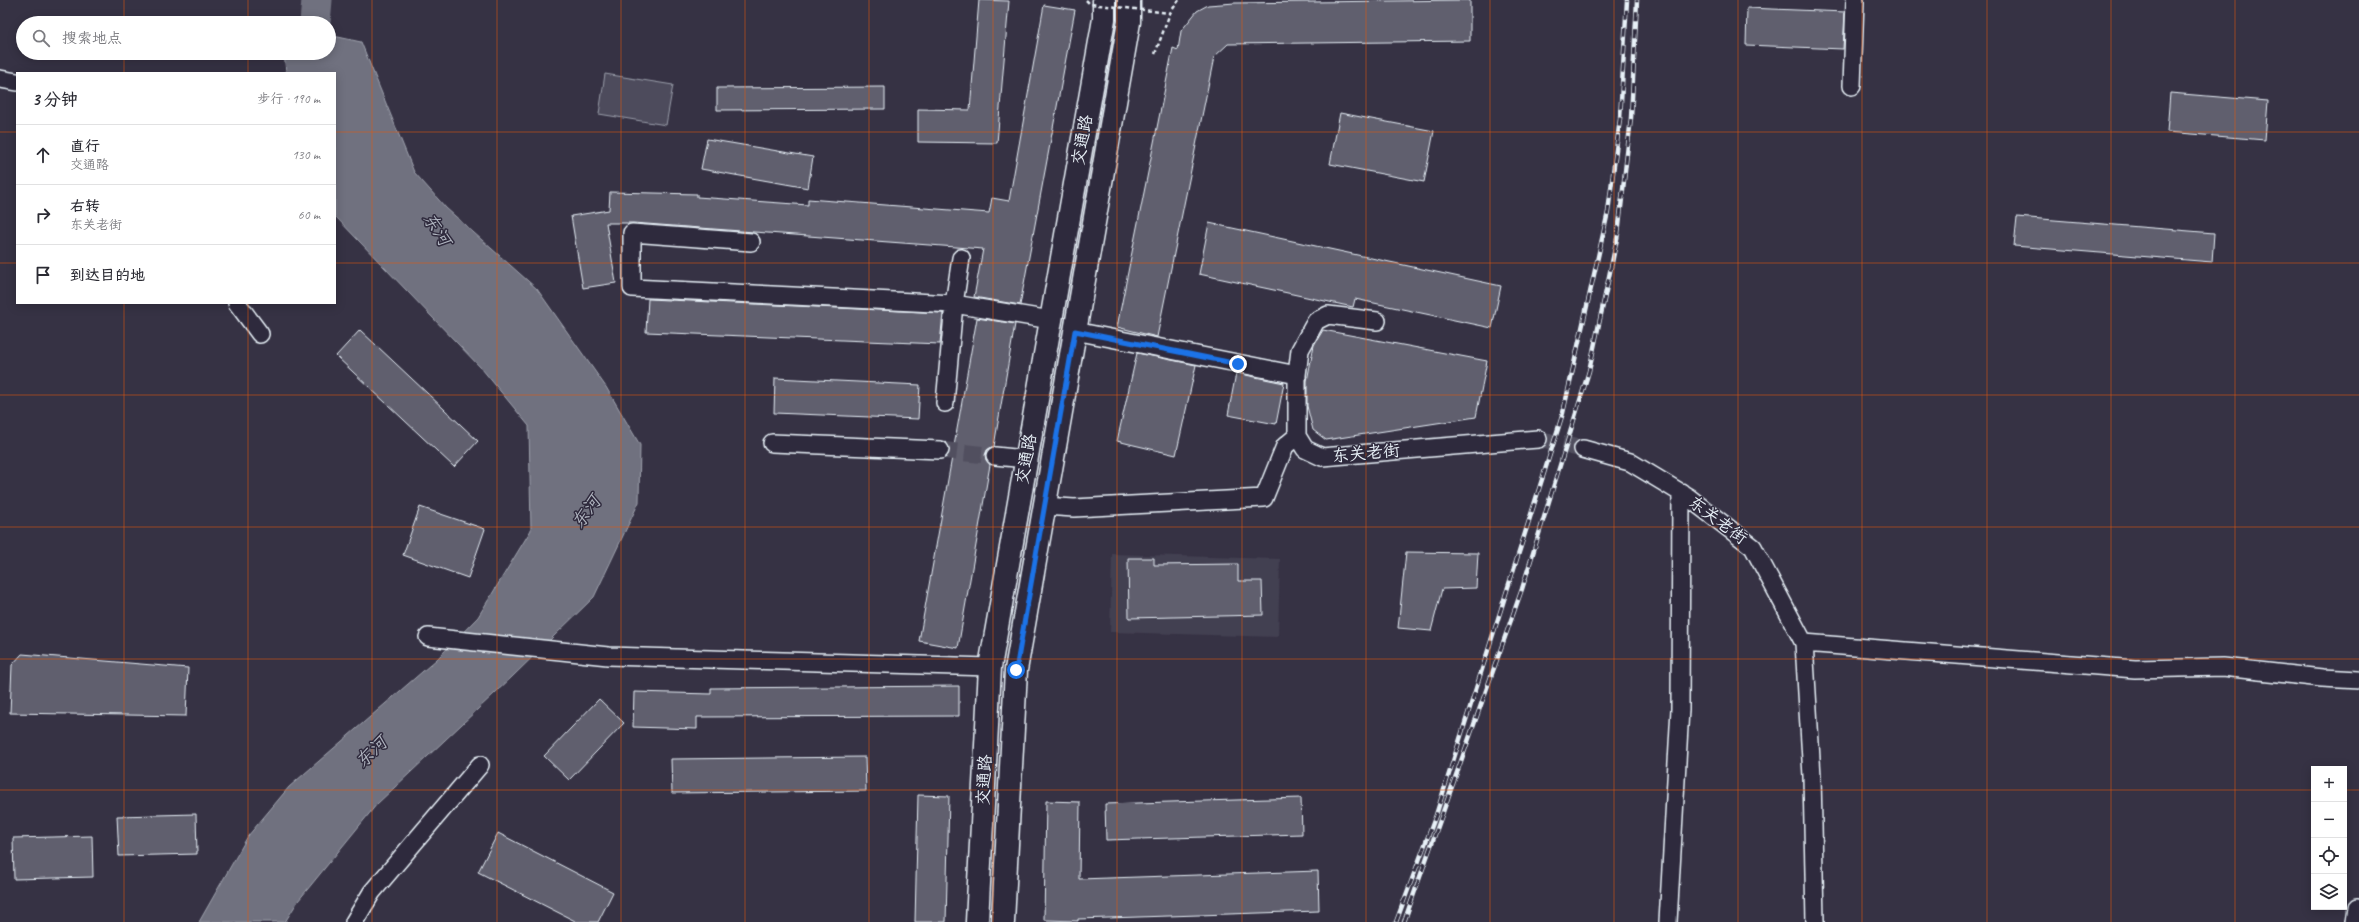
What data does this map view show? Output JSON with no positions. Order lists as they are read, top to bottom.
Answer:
{
  "streets": {
    "main road": ["交通路"],
    "street": ["东关老街"]
  },
  "water": ["东河"],
  "page": {
    "search": "搜索地点",
    "heading": ["3 分钟", "步行 · 190 m"],
    "list": [
      ["直行", "交通路", "130 m"],
      ["右转", "东关老街", "60 m"],
      "到达目的地"
    ],
    "map_buttons": ["+", "−"]
  }
}
